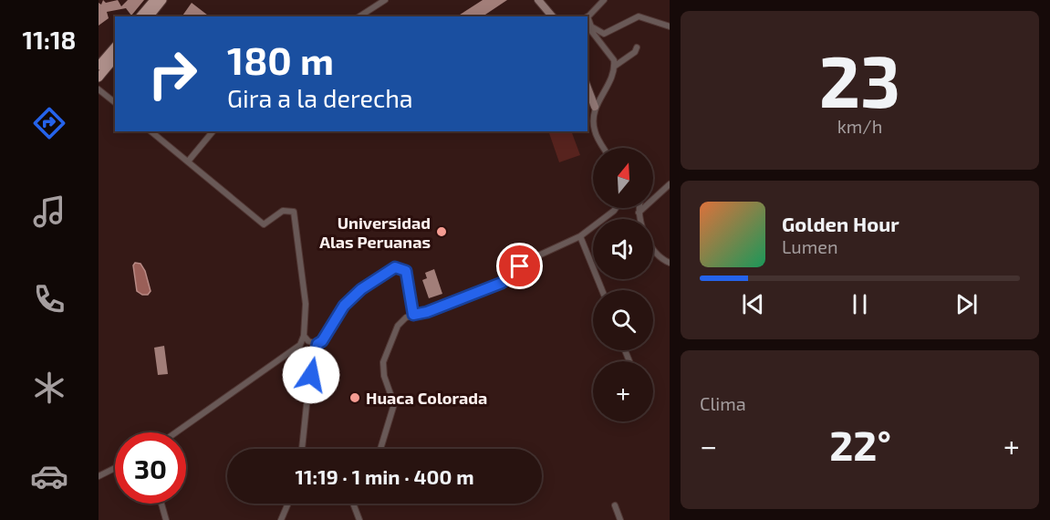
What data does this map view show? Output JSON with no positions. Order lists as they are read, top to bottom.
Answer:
{
  "places": ["Universidad Alas Peruanas", "Huaca Colorada"],
  "north": "top",
  "page": {
    "tabs": "11:18",
    "tile": [
      ["23", "km/h"],
      "Clima"
    ],
    "turn": ["180 m", "Gira a la derecha"],
    "map_buttons": "+",
    "song": ["Golden Hour", "Lumen"],
    "heat": ["−", "22°", "+"],
    "limit": "30",
    "trip": "11:19 · 1 min · 400 m"
  }
}
